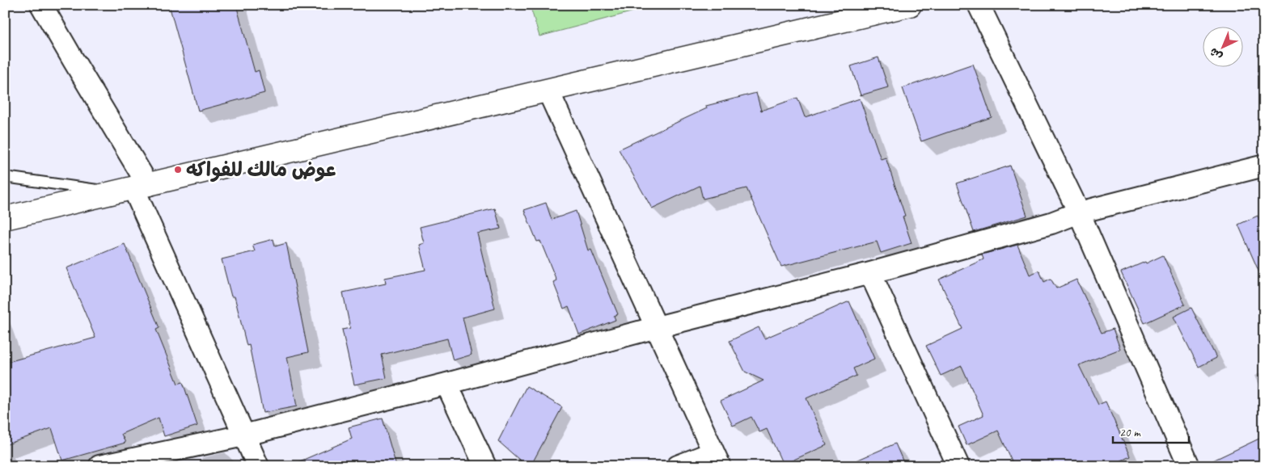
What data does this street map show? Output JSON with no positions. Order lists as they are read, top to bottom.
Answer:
{
  "places": ["عوض مالك للفواكه"],
  "scale_bar": "20 m",
  "north": "bottom left"
}
